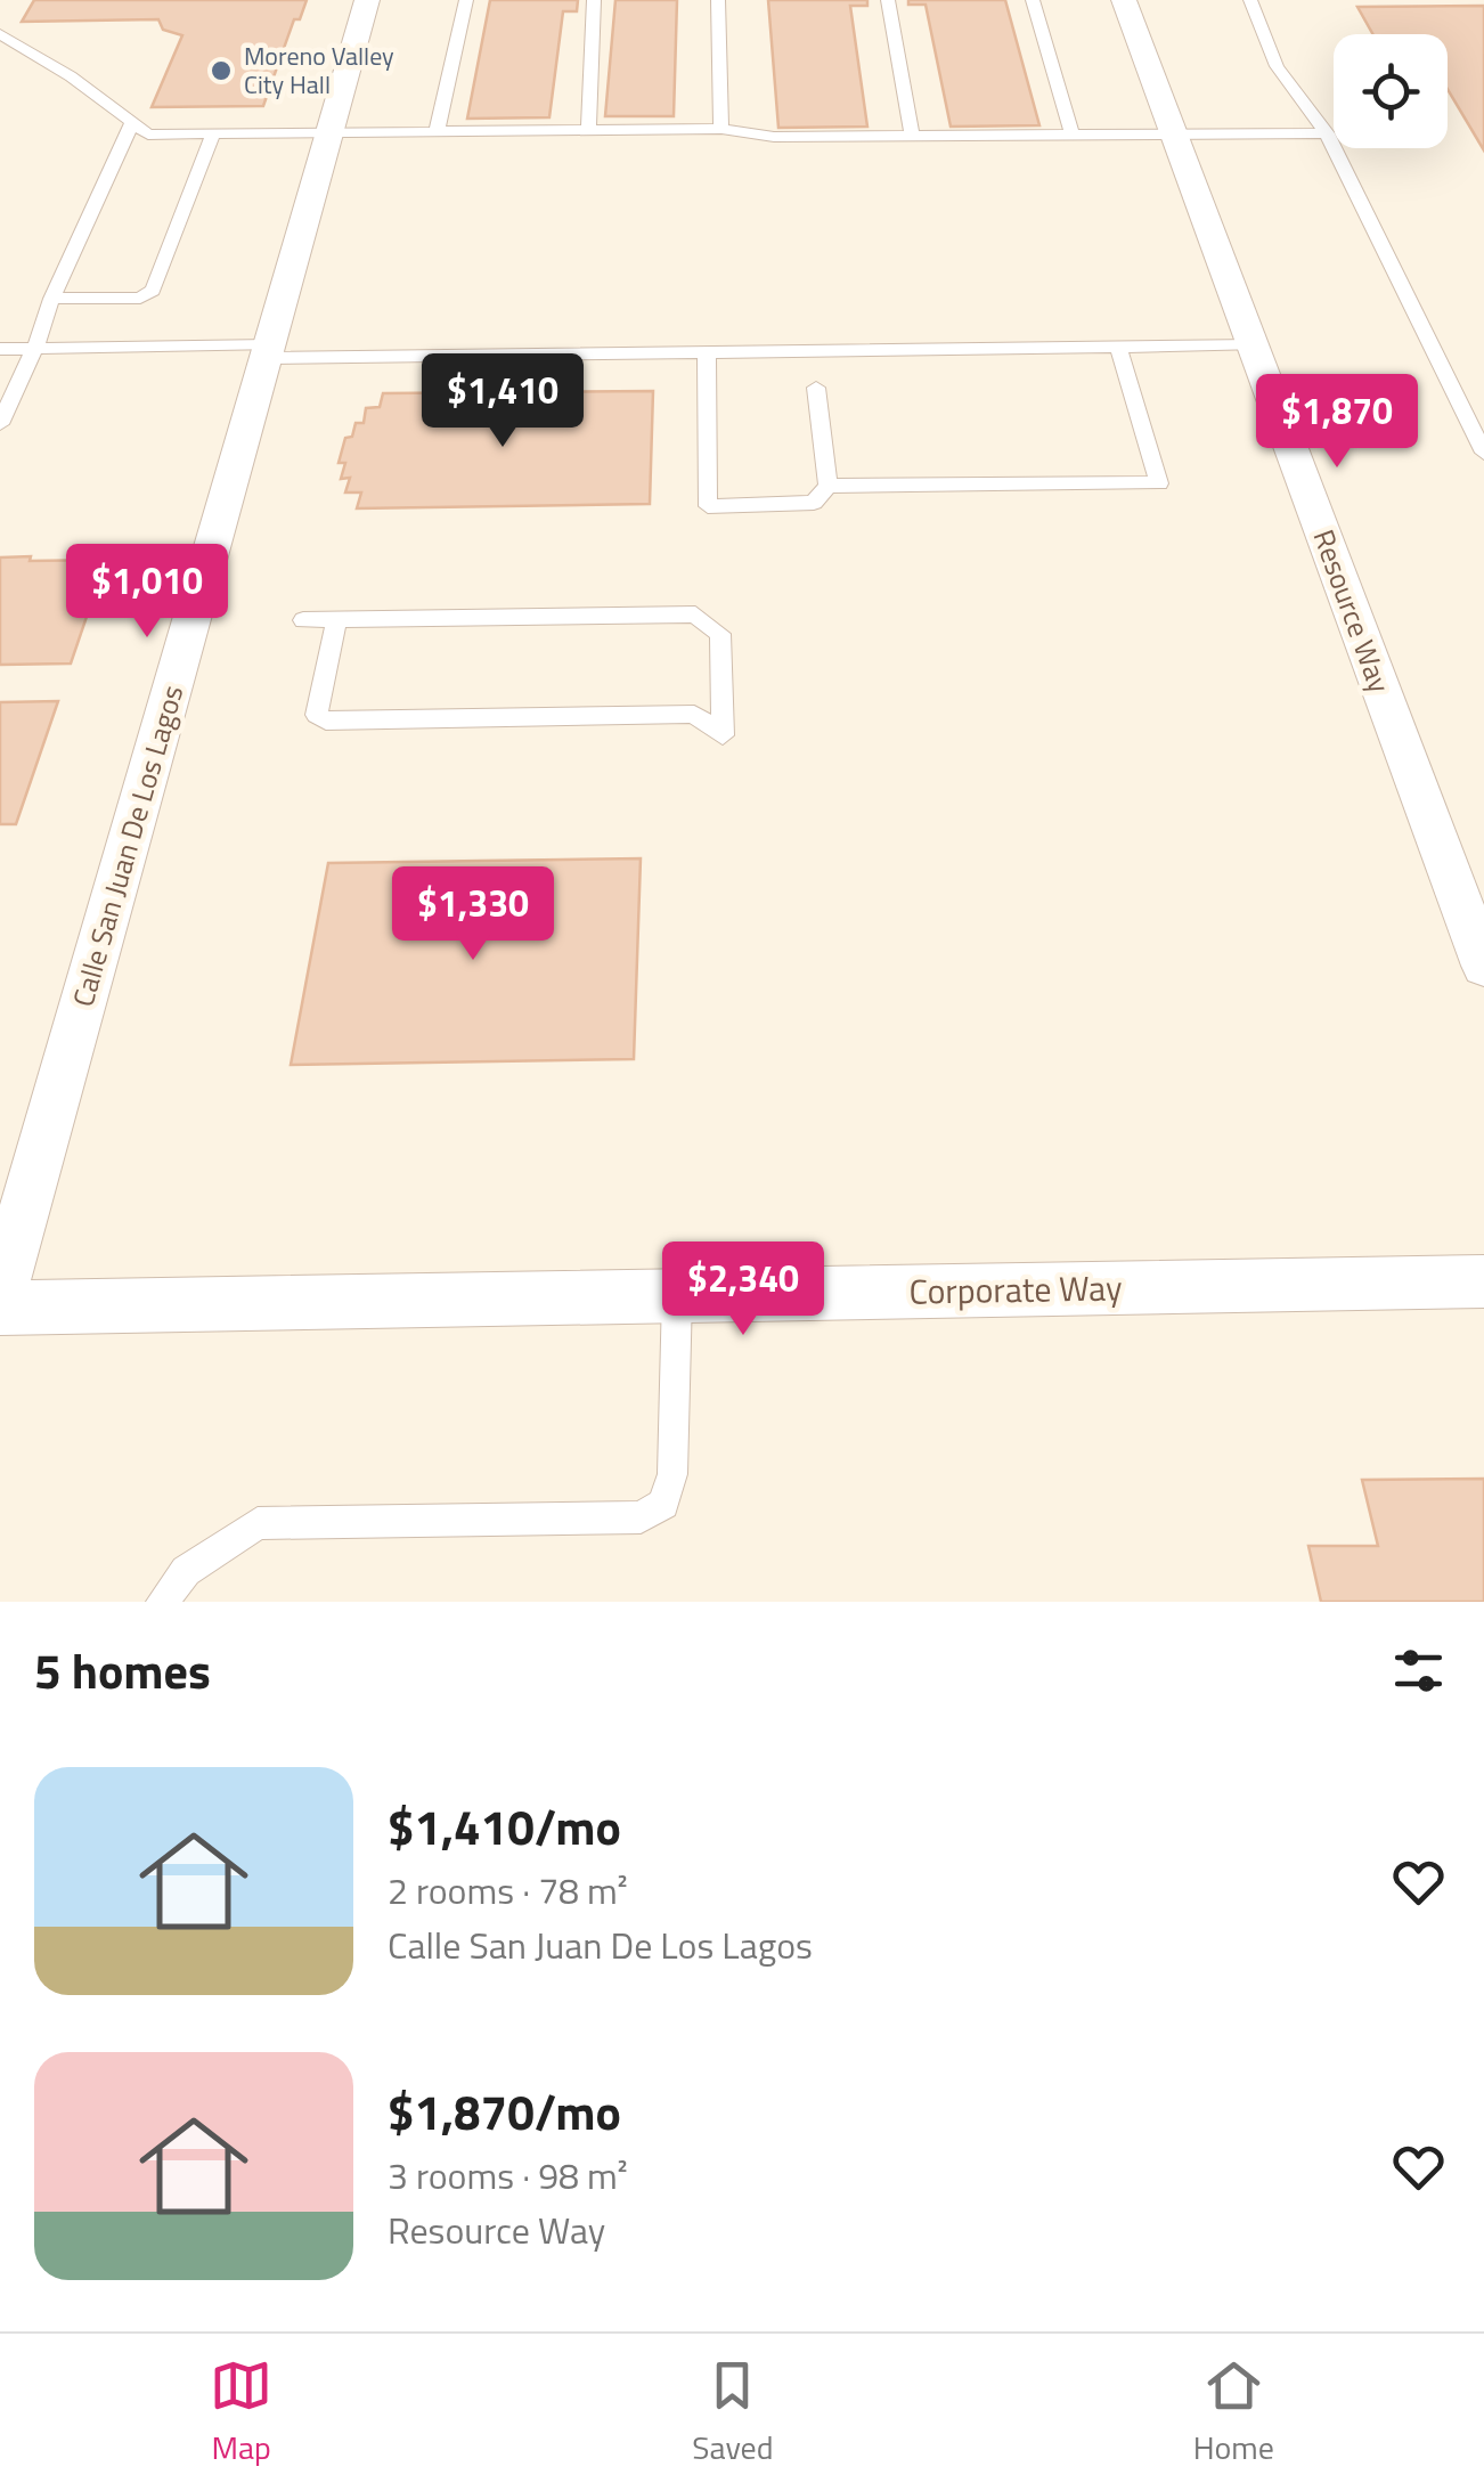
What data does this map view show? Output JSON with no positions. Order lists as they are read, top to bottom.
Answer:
{
  "streets": {
    "street": ["Resource Way", "Calle San Juan De Los Lagos", "Corporate Way"]
  },
  "places": ["Moreno Valley City Hall"],
  "page": {
    "price": [
      "$1,410",
      "$1,870",
      "$1,010",
      "$1,330",
      "$2,340"
    ],
    "heading": "5 homes",
    "list": [
      {
        "name": "$1,410/mo",
        "note": "2 rooms · 78 m² · Calle San Juan De Los Lagos"
      },
      {
        "name": "$1,870/mo",
        "note": "3 rooms · 98 m² · Resource Way"
      }
    ],
    "tabs": ["Map", "Saved", "Home"]
  }
}
